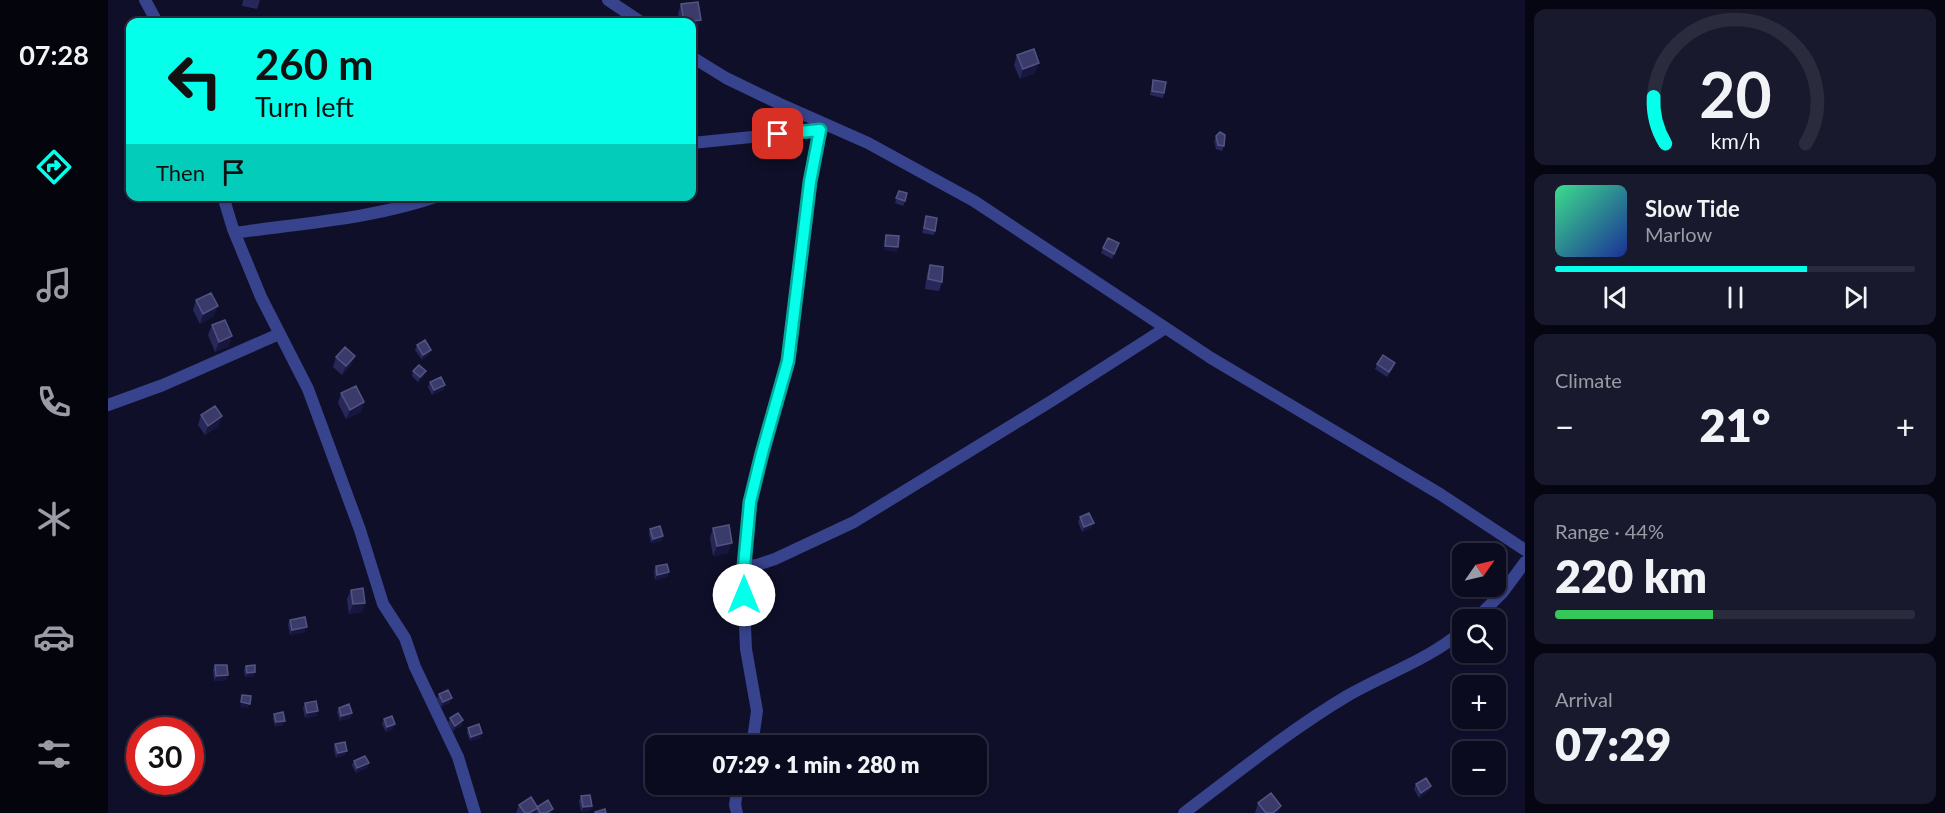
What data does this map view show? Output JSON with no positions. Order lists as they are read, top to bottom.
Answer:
{
  "north": "top right",
  "page": {
    "tabs": "07:28",
    "turn": ["260 m", "Turn left"],
    "then": "Then",
    "song": ["Slow Tide", "Marlow"],
    "tile": [
      "Climate",
      ["Range · 44%", "220 km"],
      ["Arrival", "07:29"]
    ],
    "heat": ["−", "21°", "+"],
    "map_buttons": ["+", "−"],
    "limit": "30",
    "trip": "07:29 · 1 min · 280 m",
    "gauge": ["20", "km/h"]
  }
}
